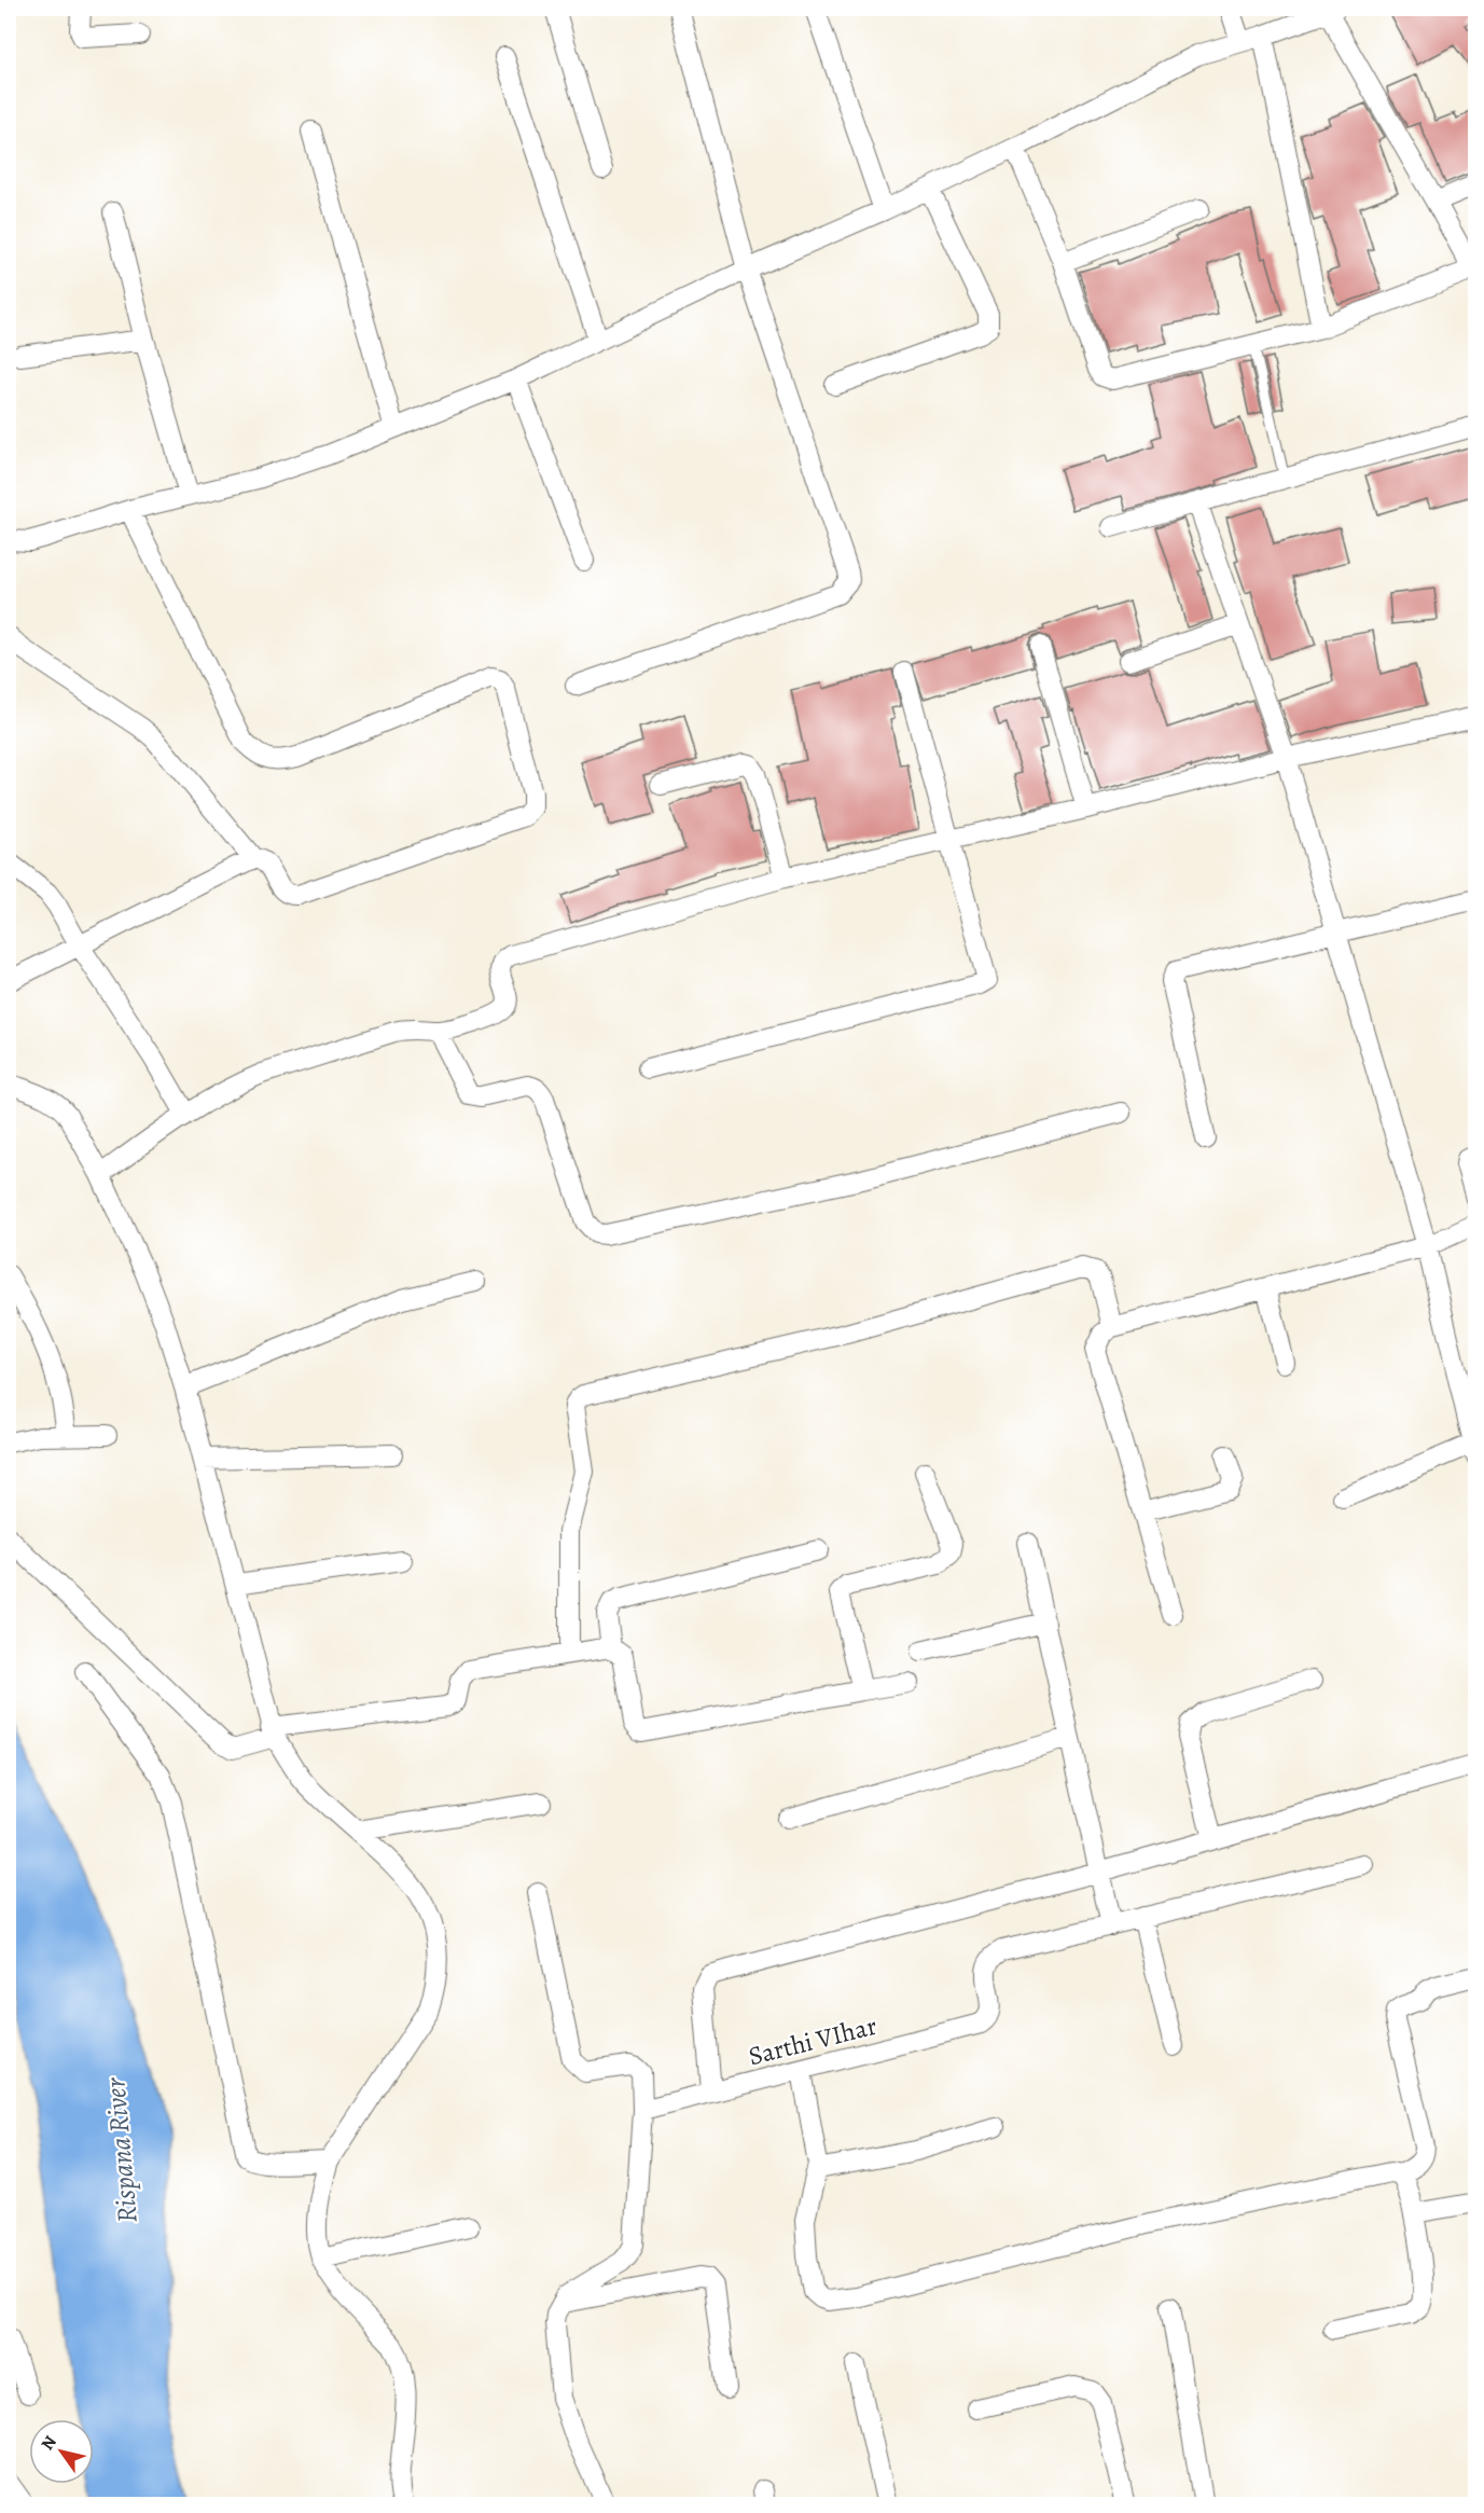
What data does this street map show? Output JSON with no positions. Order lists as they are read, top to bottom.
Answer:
{
  "streets": {
    "street": ["Sarthi VIhar"]
  },
  "water": ["Rispana River"],
  "north": "top left"
}
